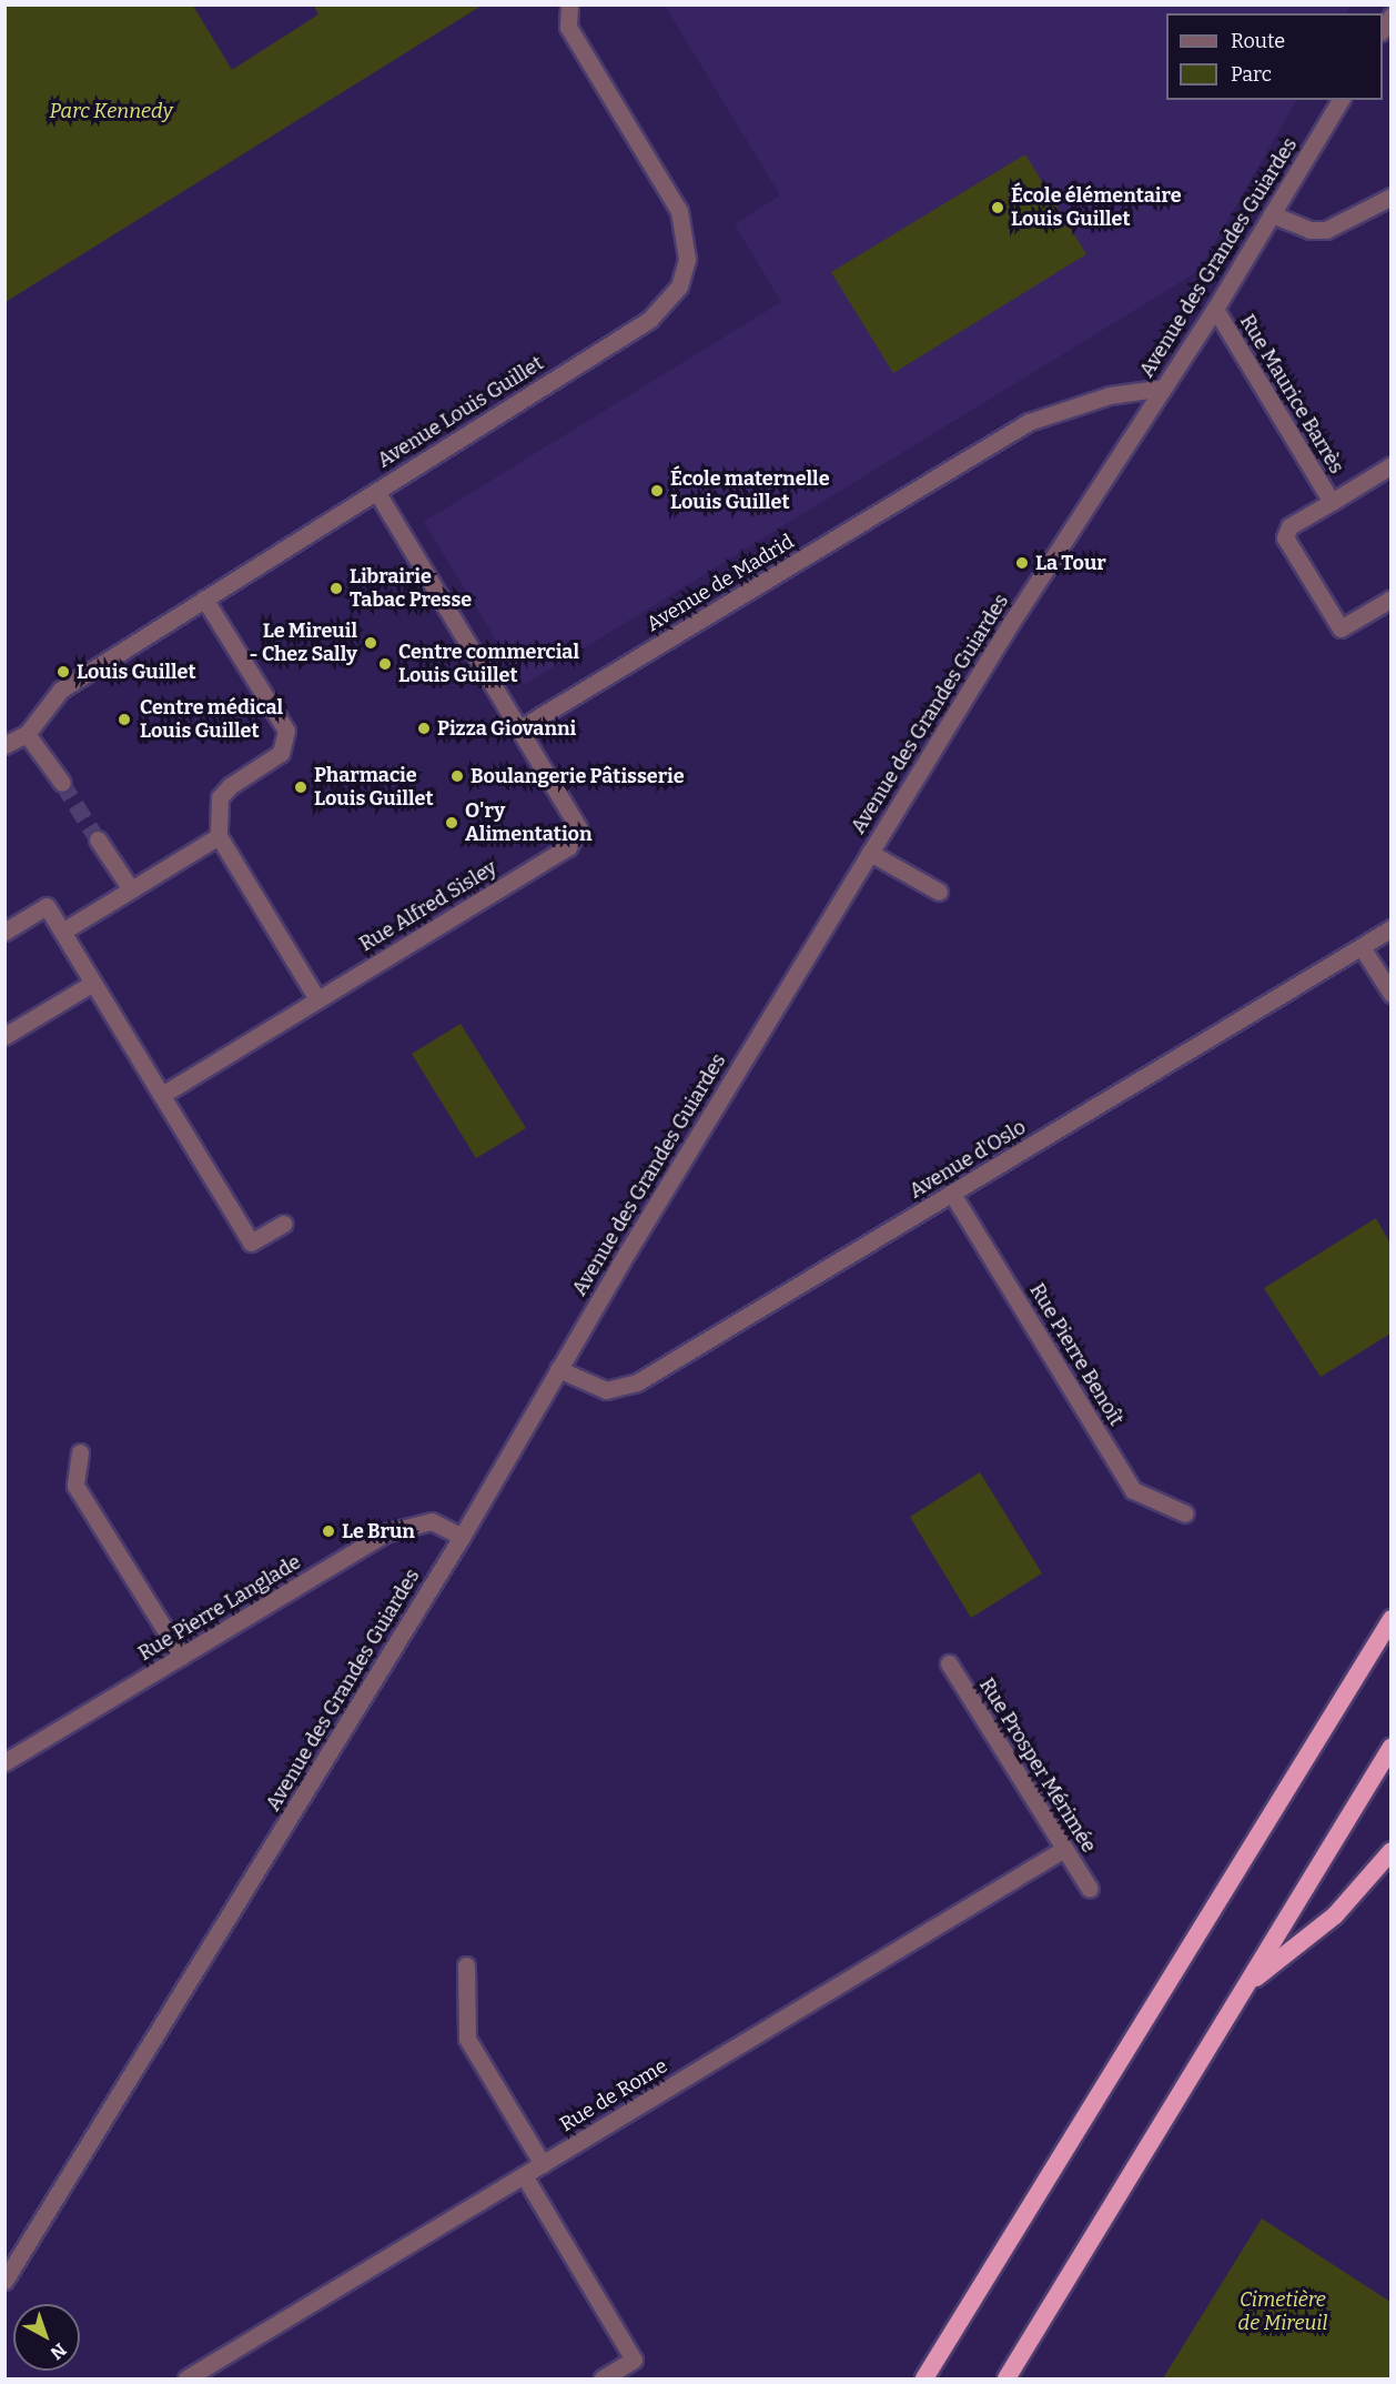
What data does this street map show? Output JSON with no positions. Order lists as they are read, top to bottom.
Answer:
{
  "streets": {
    "street": [
      "Avenue des Grandes Guiardes",
      "Rue Maurice Barrès",
      "Avenue Louis Guillet",
      "Avenue de Madrid",
      "Rue Alfred Sisley",
      "Avenue d'Oslo",
      "Rue Pierre Benoît",
      "Rue Pierre Langlade",
      "Rue Prosper Mérimée",
      "Rue de Rome"
    ]
  },
  "crossings": [
    ["Avenue des Grandes Guiardes", "Rue Maurice Barrès"],
    ["Avenue des Grandes Guiardes", "Avenue de Madrid"],
    ["Avenue des Grandes Guiardes", "Avenue d'Oslo"],
    ["Avenue des Grandes Guiardes", "Rue Pierre Langlade"],
    ["Avenue Louis Guillet", "Rue Alfred Sisley"],
    ["Avenue de Madrid", "Rue Alfred Sisley"],
    ["Avenue d'Oslo", "Rue Pierre Benoît"],
    ["Rue Prosper Mérimée", "Rue de Rome"]
  ],
  "parks": ["Parc Kennedy", "Cimetière de Mireuil"],
  "places": [
    "École élémentaire Louis Guillet",
    "École maternelle Louis Guillet",
    "La Tour",
    "Librairie Tabac Presse",
    "Le Mireuil - Chez Sally",
    "Centre commercial Louis Guillet",
    "Louis Guillet",
    "Centre médical Louis Guillet",
    "Pizza Giovanni",
    "Boulangerie Pâtisserie",
    "Pharmacie Louis Guillet",
    "O'ry Alimentation",
    "Le Brun"
  ],
  "legend": ["Route", "Parc"],
  "north": "bottom right"
}
